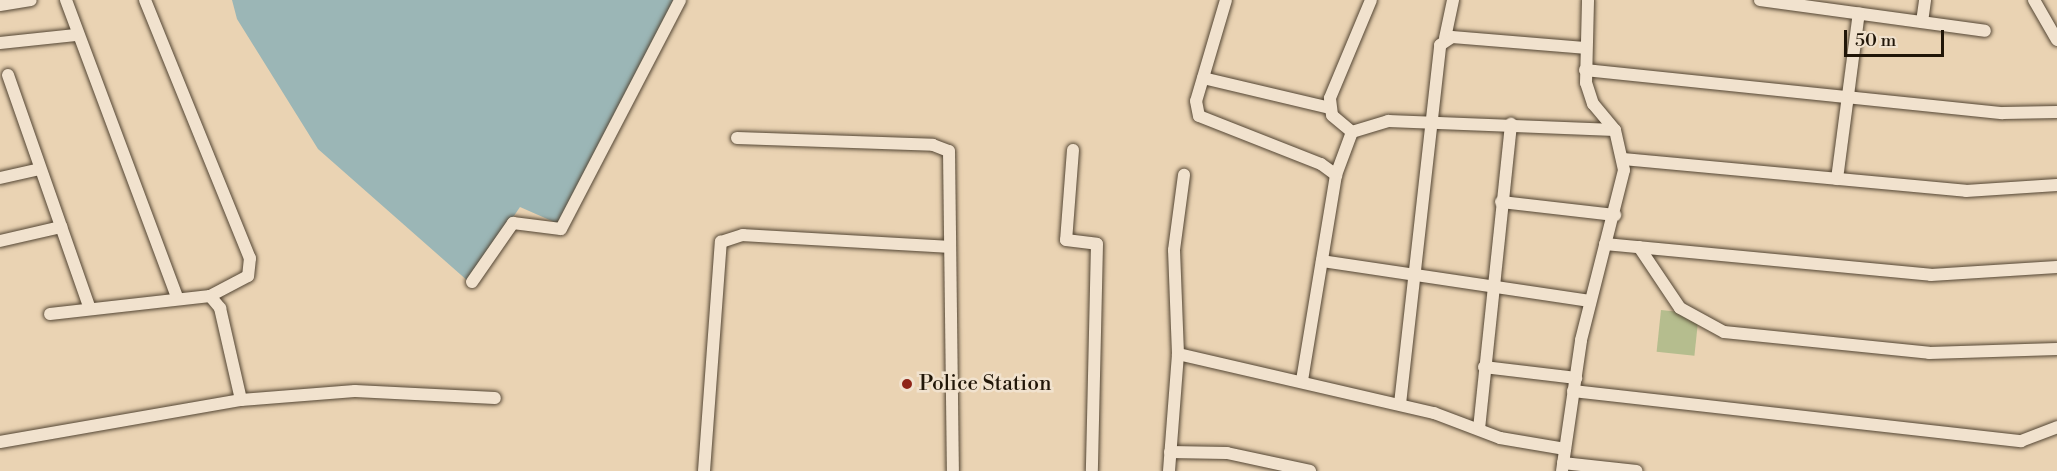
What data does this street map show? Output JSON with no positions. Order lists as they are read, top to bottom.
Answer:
{
  "places": ["Police Station"],
  "scale_bar": "50 m"
}
